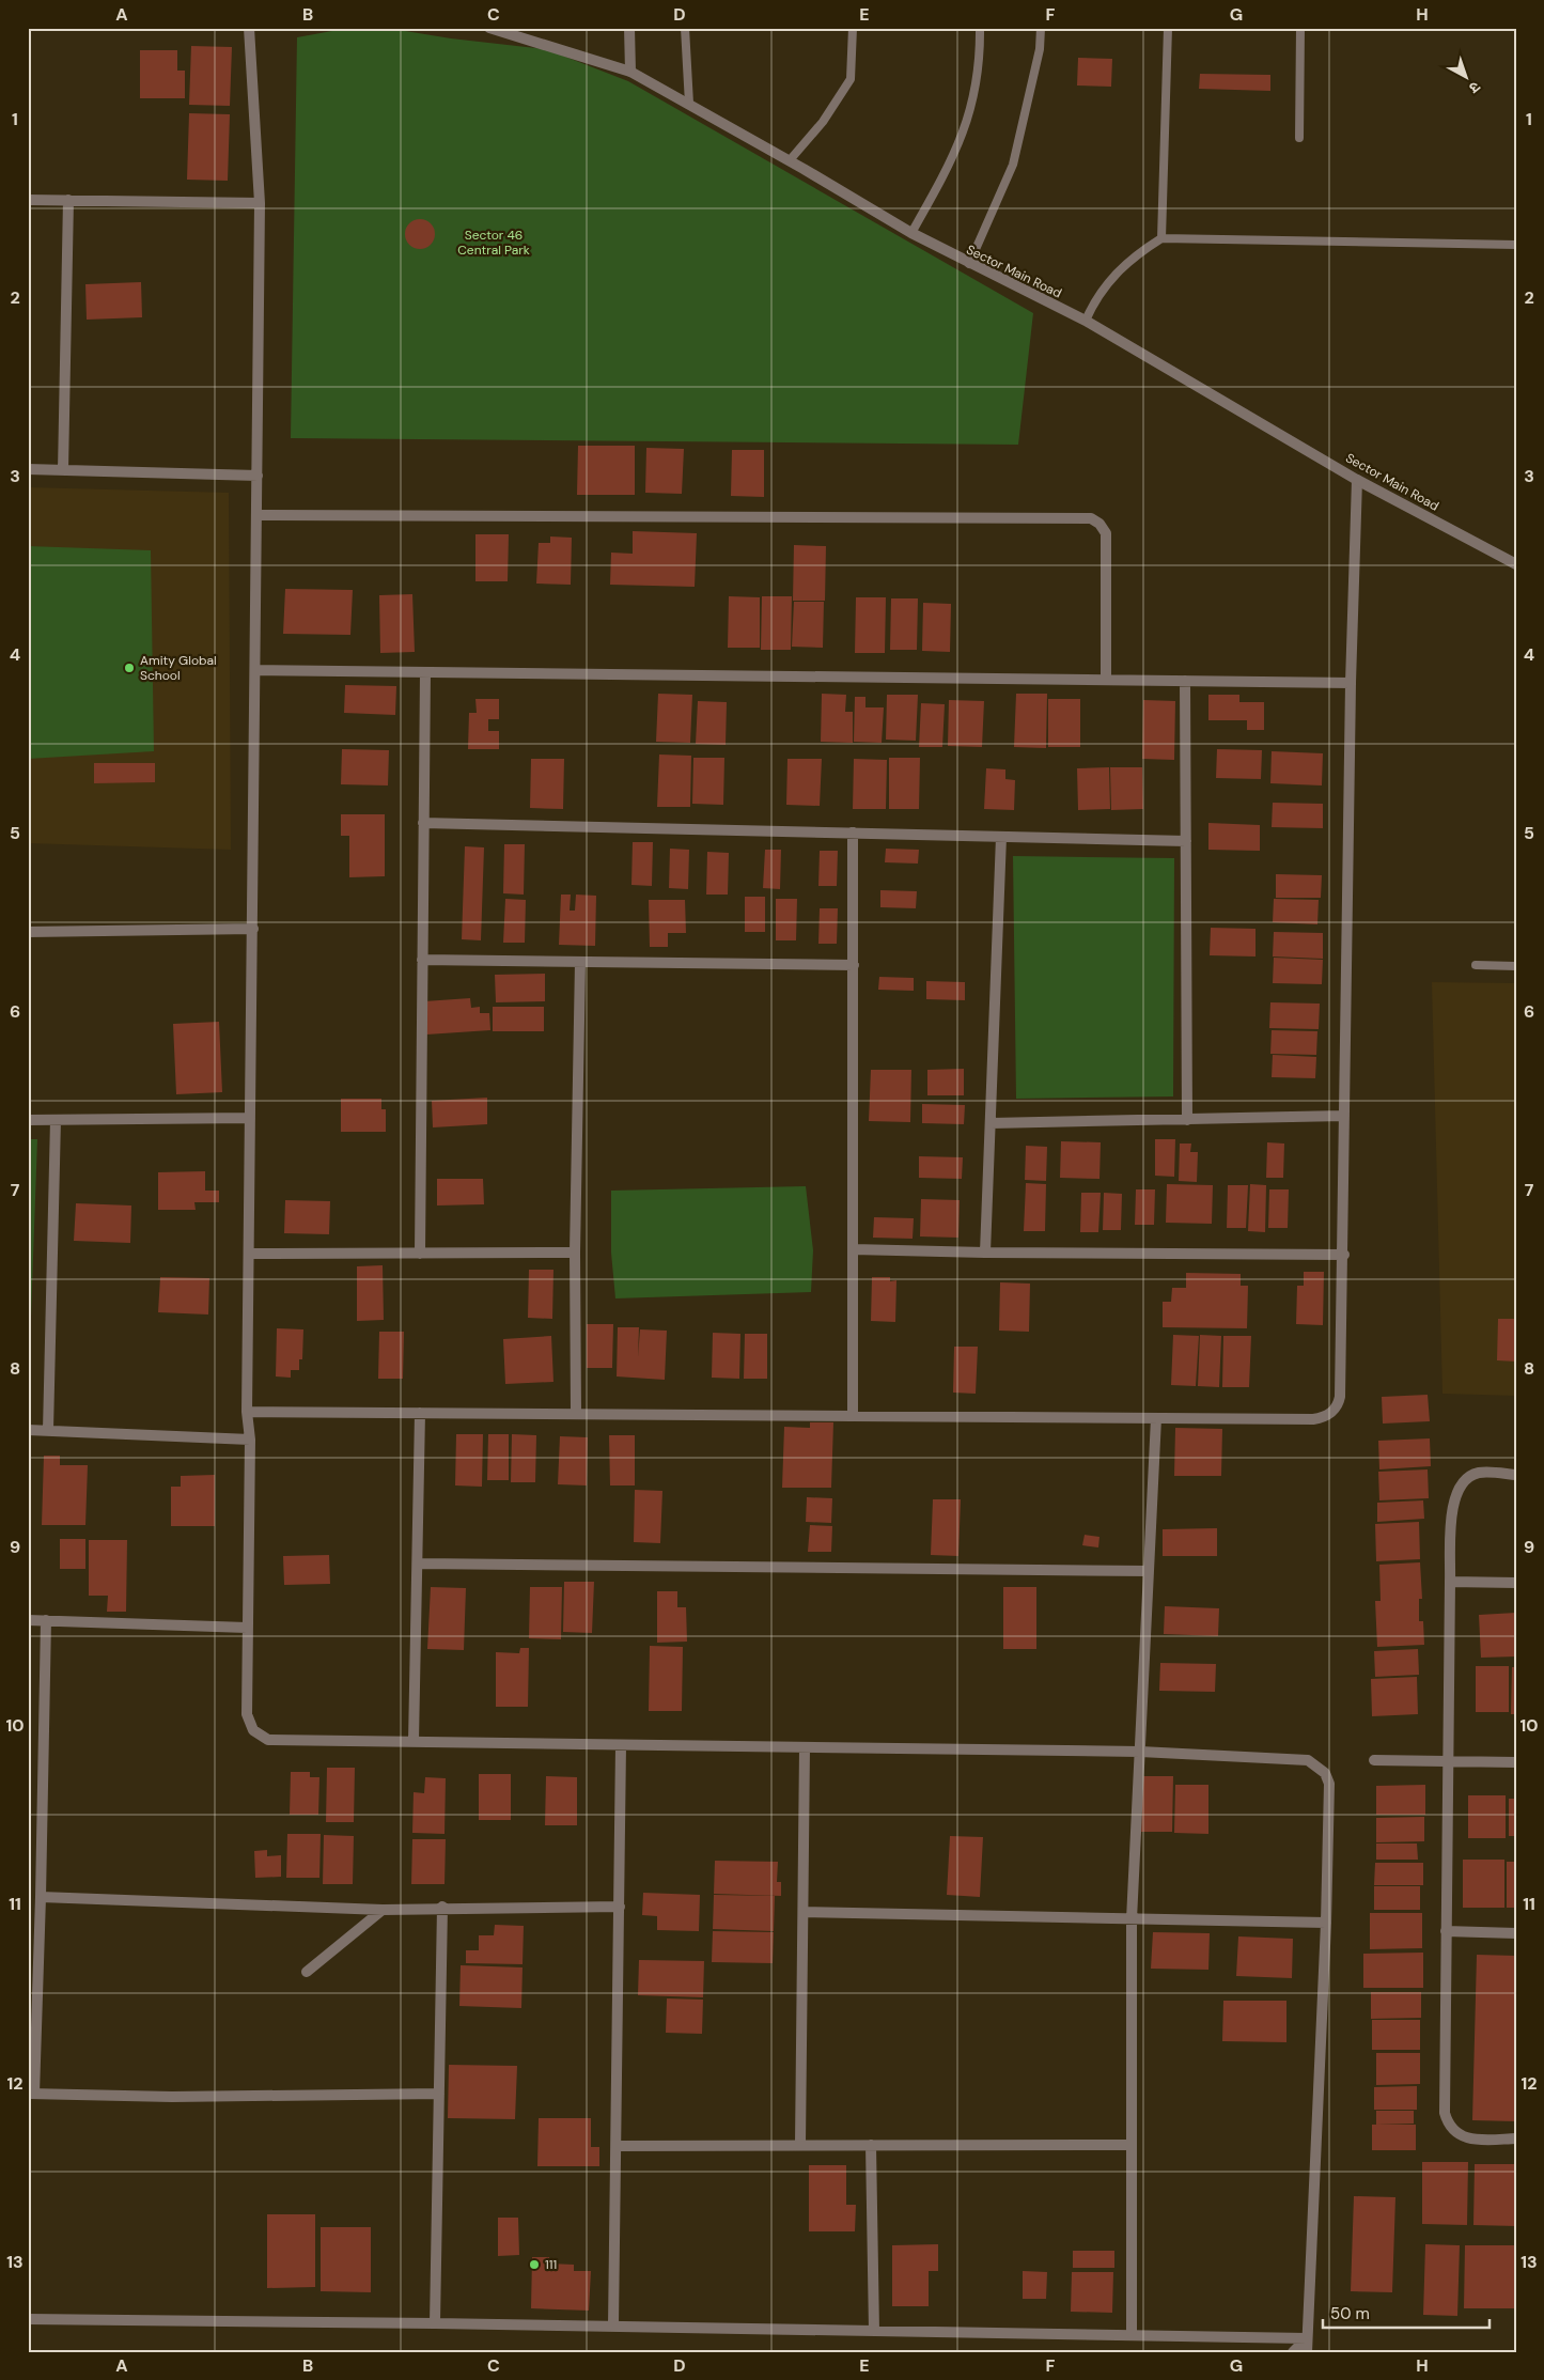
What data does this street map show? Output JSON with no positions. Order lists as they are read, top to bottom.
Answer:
{
  "streets": {
    "street": ["Sector Main Road"]
  },
  "parks": ["Sector 46 Central Park"],
  "places": ["Amity Global School", "111"],
  "scale_bar": "50 m",
  "north": "bottom right",
  "grid": {
    "columns": [
      "A",
      "B",
      "C",
      "D",
      "E",
      "F",
      "G",
      "H"
    ],
    "rows": [
      "1",
      "2",
      "3",
      "4",
      "5",
      "6",
      "7",
      "8",
      "9",
      "10",
      "11",
      "12",
      "13"
    ]
  }
}
